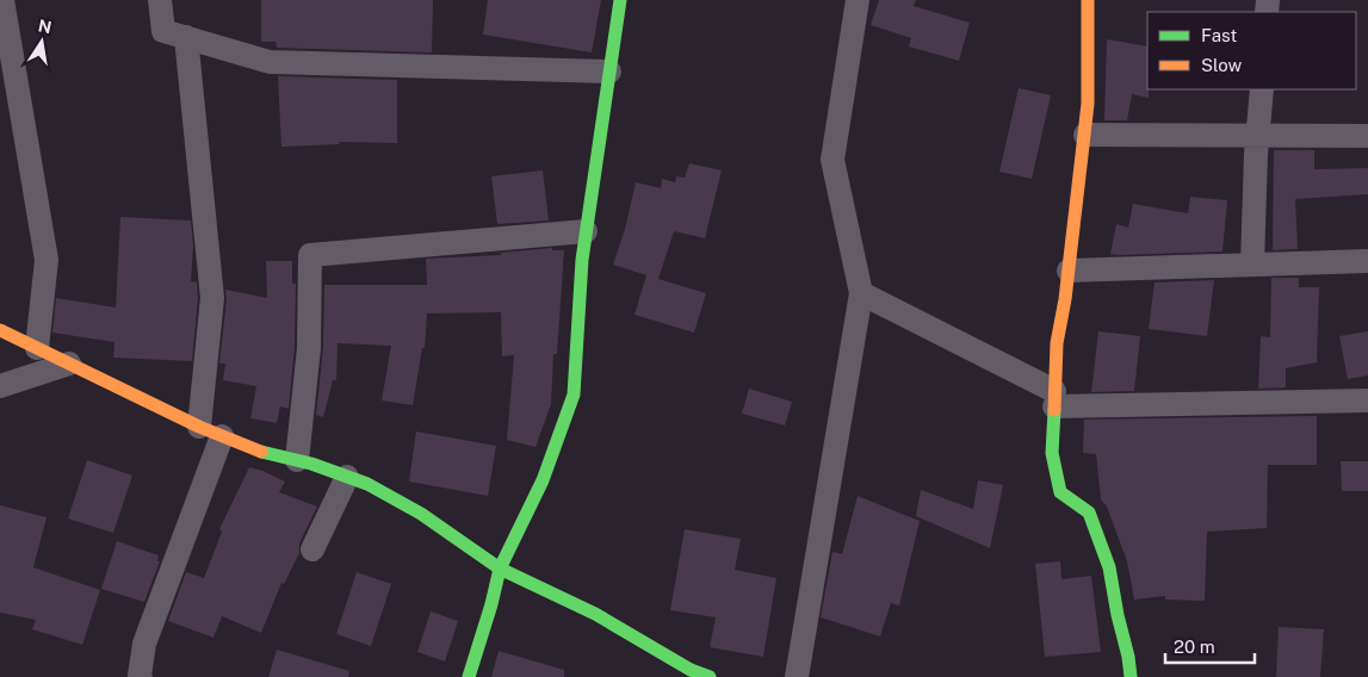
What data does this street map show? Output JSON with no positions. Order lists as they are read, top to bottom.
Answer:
{
  "legend": ["Fast", "Slow"],
  "scale_bar": "20 m",
  "north": "top"
}
